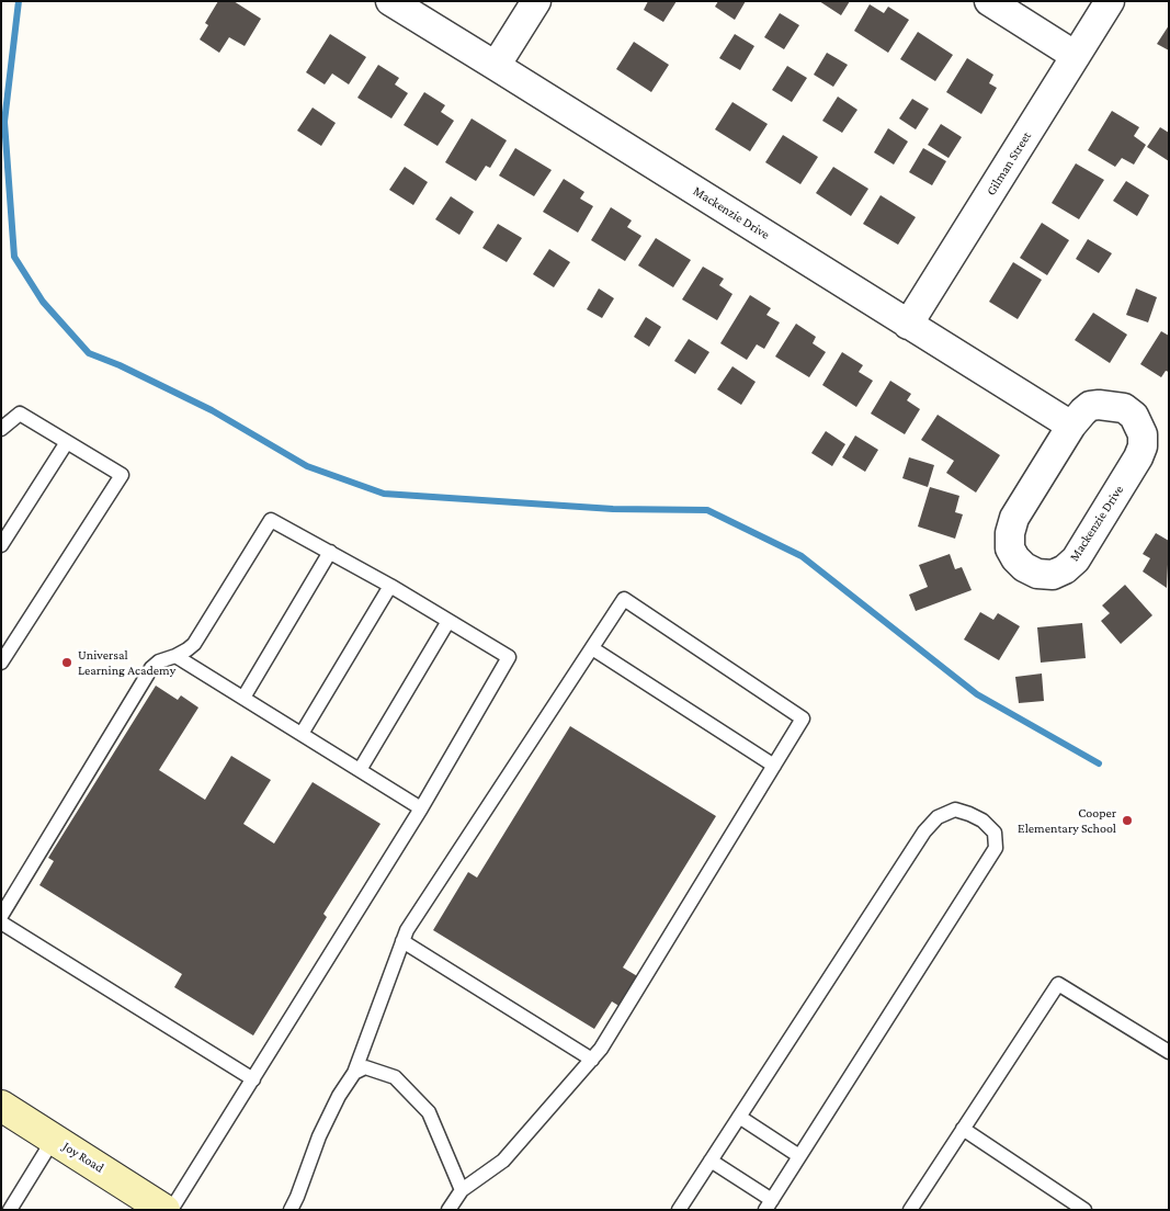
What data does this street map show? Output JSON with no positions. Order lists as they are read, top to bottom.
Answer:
{
  "streets": {
    "main road": ["Joy Road"],
    "street": ["Gilman Street", "Mackenzie Drive"]
  },
  "crossings": [
    ["Gilman Street", "Mackenzie Drive"]
  ],
  "places": ["Universal Learning Academy", "Cooper Elementary School"]
}
